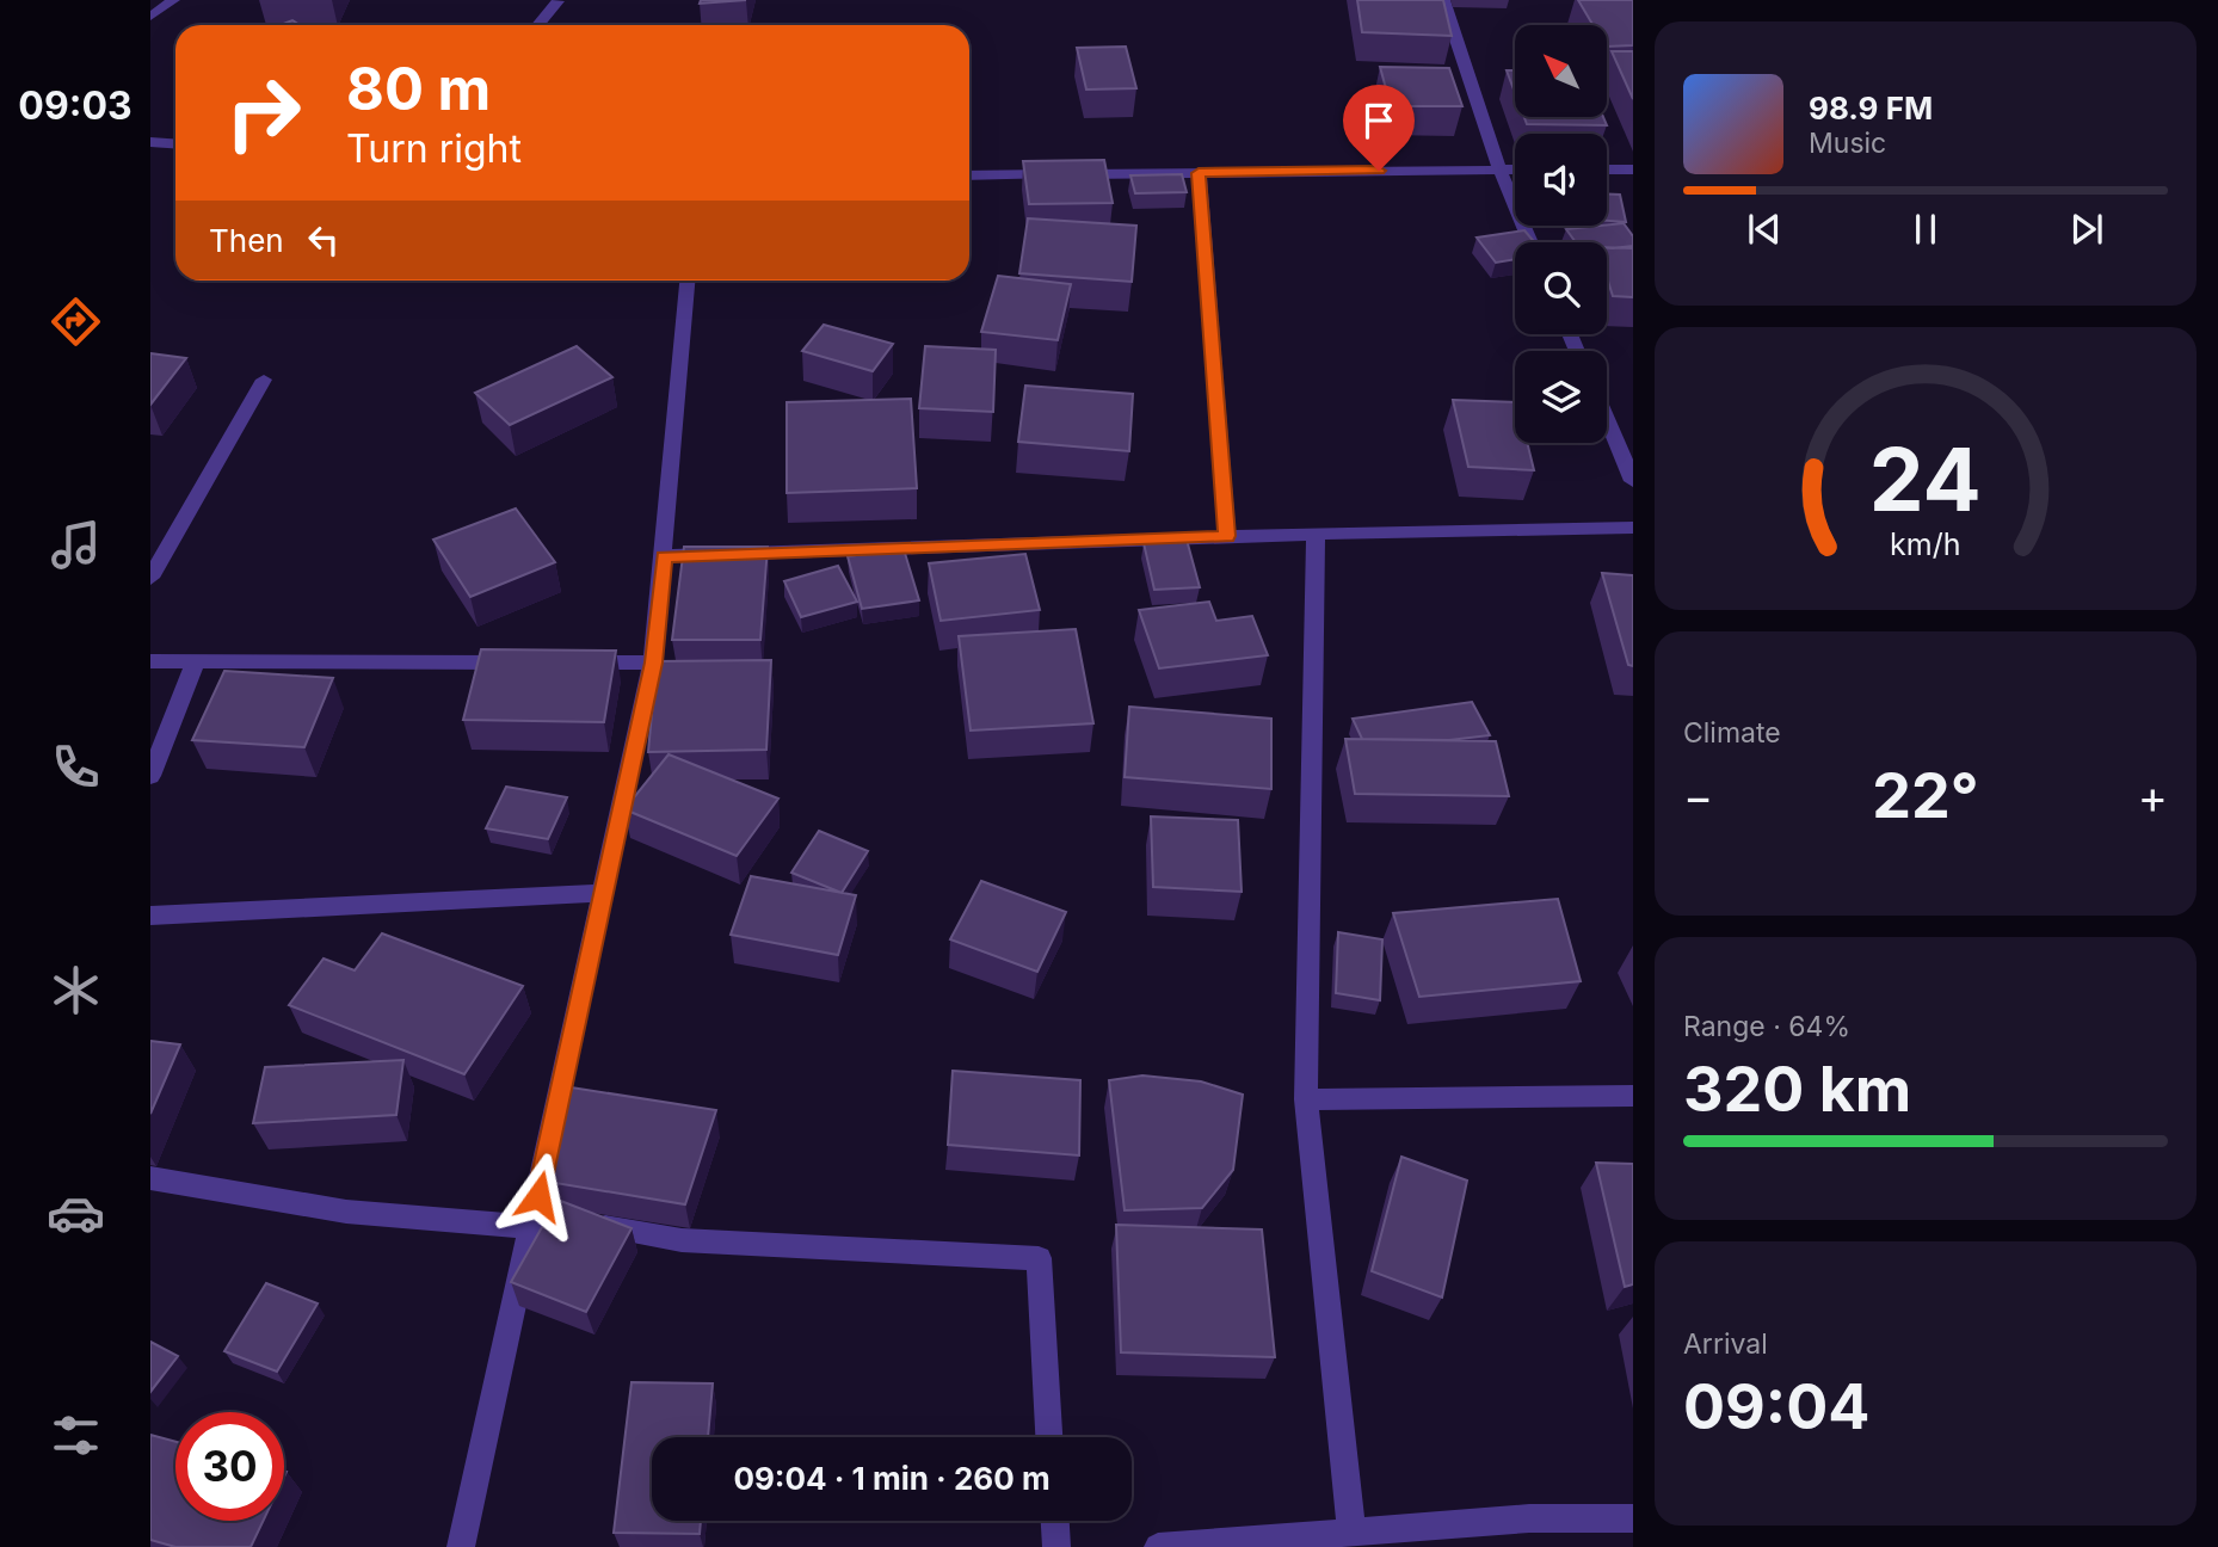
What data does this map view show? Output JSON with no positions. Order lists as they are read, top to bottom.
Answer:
{
  "north": "top left",
  "page": {
    "tabs": "09:03",
    "turn": ["80 m", "Turn right"],
    "song": ["98.9 FM", "Music"],
    "then": "Then",
    "tile": [
      "Climate",
      ["Range · 64%", "320 km"],
      ["Arrival", "09:04"]
    ],
    "heat": ["−", "22°", "+"],
    "limit": "30",
    "trip": "09:04 · 1 min · 260 m",
    "gauge": ["24", "km/h"]
  }
}
